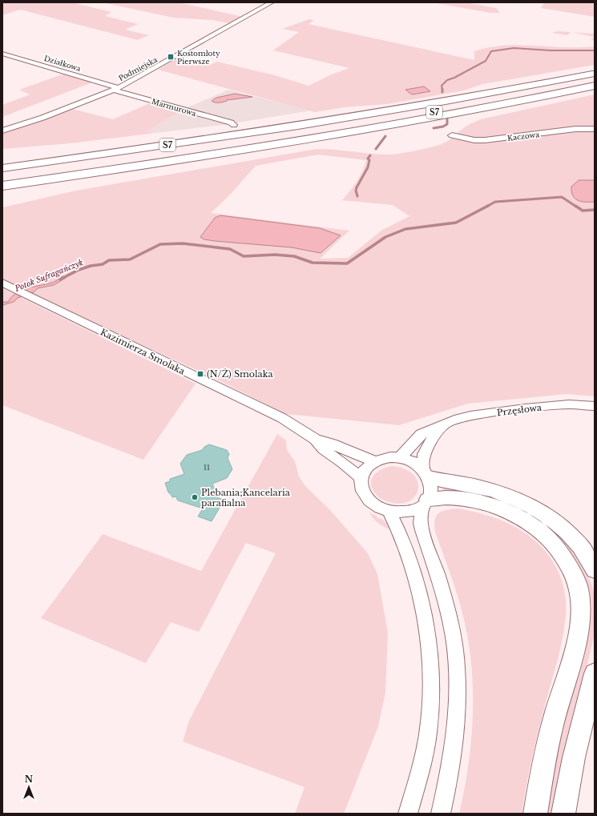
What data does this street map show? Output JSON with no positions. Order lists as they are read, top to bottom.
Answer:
{
  "streets": {
    "highway": ["S7"],
    "street": [
      "Działkowa",
      "Podmiejska",
      "Marmurowa",
      "Kaczowa",
      "Kazimierza Smolaka",
      "Przęsłowa"
    ]
  },
  "crossings": [
    ["Działkowa", "Podmiejska"],
    ["Działkowa", "Marmurowa"],
    ["Podmiejska", "Marmurowa"],
    ["Kazimierza Smolaka", "Przęsłowa"]
  ],
  "water": ["Potok Sufragańczyk"],
  "places": {
    "transit": ["Kostomłoty Pierwsze", "(N/Ż) Smolaka"],
    "other": ["Plebania;Kancelaria parafialna"]
  },
  "house_numbers": ["11"],
  "north": "top"
}
